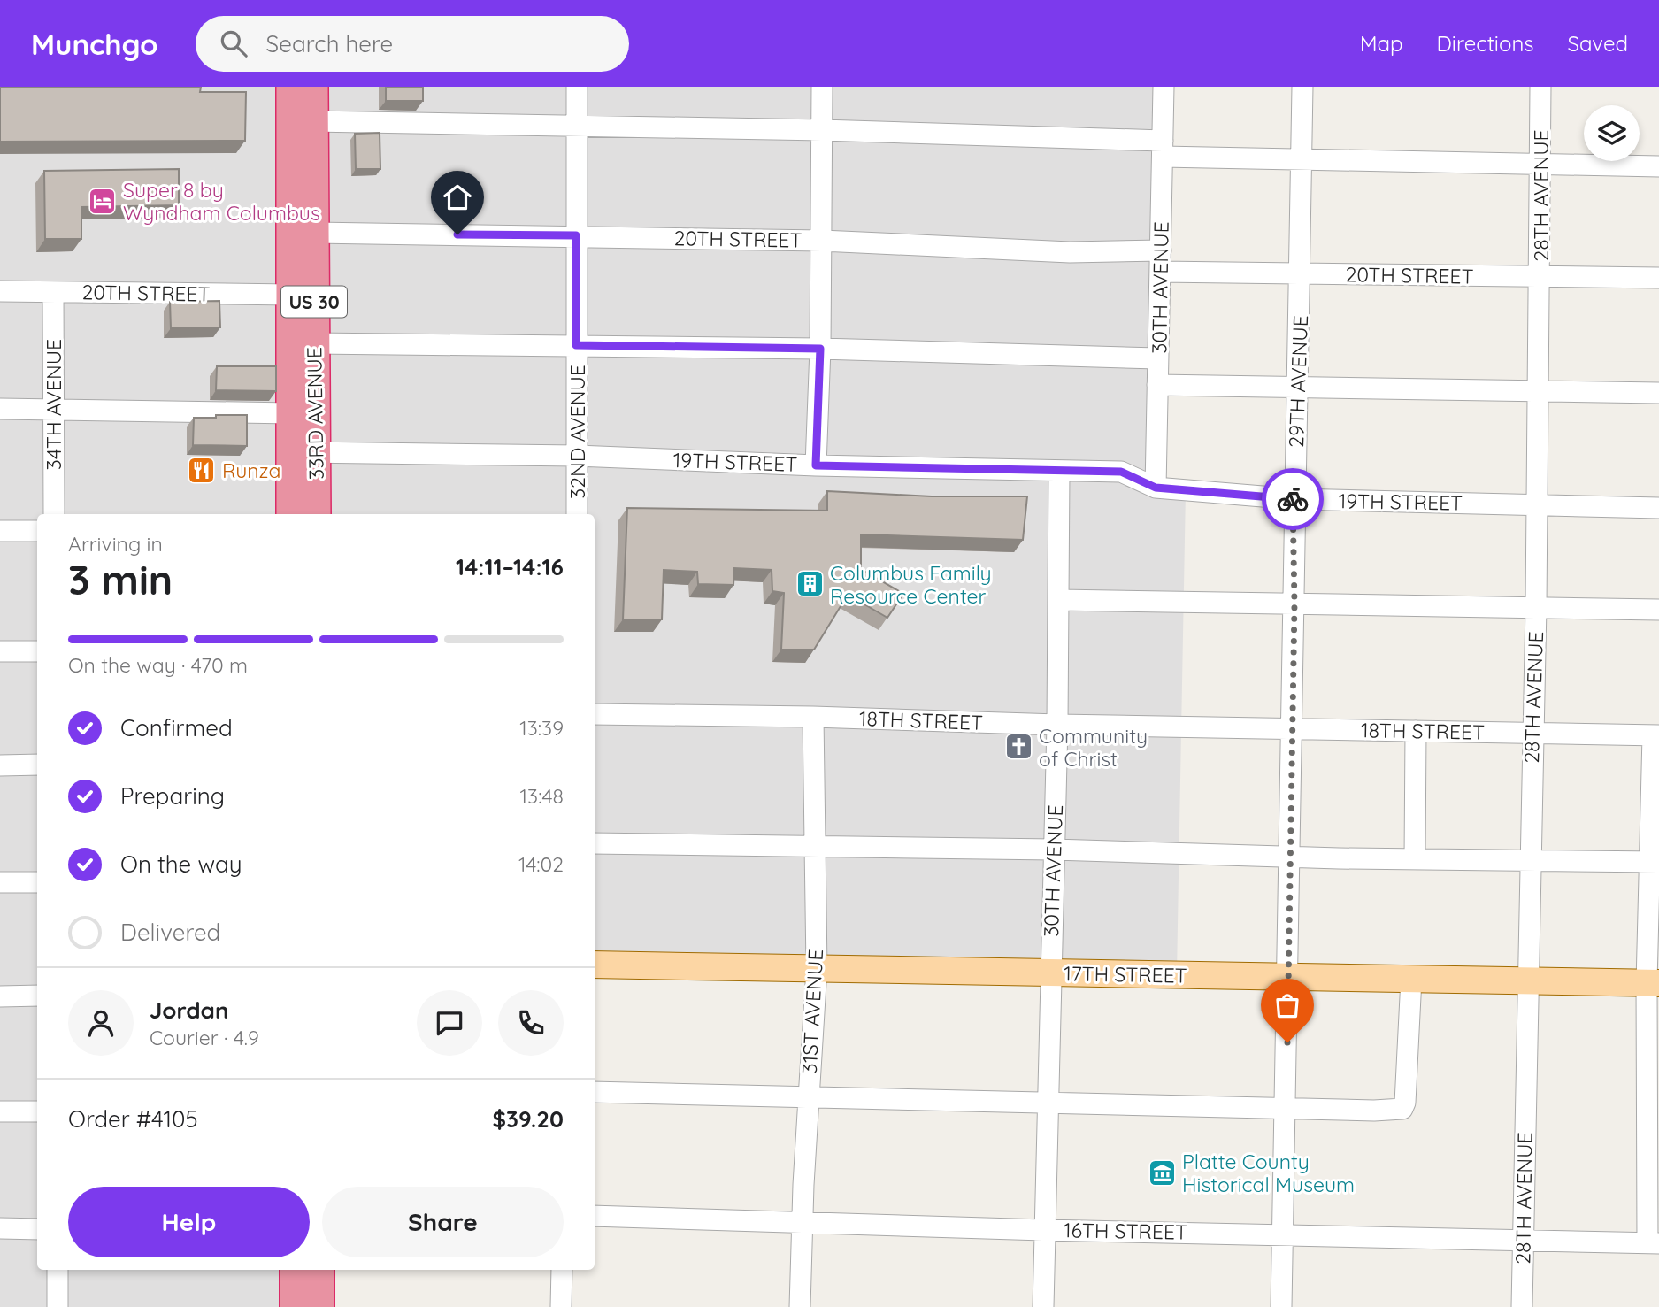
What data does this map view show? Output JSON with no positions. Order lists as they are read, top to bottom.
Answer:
{
  "streets": {
    "highway": ["US 30", "33RD AVENUE"],
    "main road": ["17TH STREET"],
    "street": [
      "28TH AVENUE",
      "20TH STREET",
      "30TH AVENUE",
      "29TH AVENUE",
      "34TH AVENUE",
      "32ND AVENUE",
      "19TH STREET",
      "18TH STREET",
      "31ST AVENUE",
      "16TH STREET"
    ]
  },
  "crossings": [
    ["28TH AVENUE", "20TH STREET"],
    ["28TH AVENUE", "19TH STREET"],
    ["28TH AVENUE", "18TH STREET"],
    ["28TH AVENUE", "17TH STREET"],
    ["28TH AVENUE", "16TH STREET"],
    ["20TH STREET", "30TH AVENUE"],
    ["20TH STREET", "29TH AVENUE"],
    ["20TH STREET", "34TH AVENUE"],
    ["20TH STREET", "33RD AVENUE"],
    ["20TH STREET", "32ND AVENUE"],
    ["30TH AVENUE", "19TH STREET"],
    ["30TH AVENUE", "18TH STREET"],
    ["30TH AVENUE", "17TH STREET"],
    ["30TH AVENUE", "16TH STREET"],
    ["29TH AVENUE", "19TH STREET"],
    ["29TH AVENUE", "18TH STREET"],
    ["29TH AVENUE", "17TH STREET"],
    ["29TH AVENUE", "16TH STREET"],
    ["33RD AVENUE", "19TH STREET"],
    ["32ND AVENUE", "19TH STREET"],
    ["18TH STREET", "31ST AVENUE"],
    ["17TH STREET", "31ST AVENUE"],
    ["31ST AVENUE", "16TH STREET"]
  ],
  "places": {
    "hotel": ["Super 8 by Wyndham Columbus"],
    "restaurant": ["Runza"],
    "building": ["Columbus Family Resource Center"],
    "church": ["Community of Christ"],
    "museum": ["Platte County Historical Museum"]
  },
  "page": {
    "header": "Munchgo",
    "search": "Search here",
    "nav": ["Map", "Directions", "Saved"],
    "heading": ["3 min", "Arriving in", "14:11–14:16"],
    "panel": [
      "Jordan",
      "Courier · 4.9",
      "Order #4105",
      "$39.20"
    ],
    "bar": "On the way · 470 m",
    "list": [
      ["Confirmed", "13:39"],
      ["Preparing", "13:48"],
      ["On the way", "14:02"],
      "Delivered"
    ],
    "buttons": ["Help", "Share"]
  }
}
